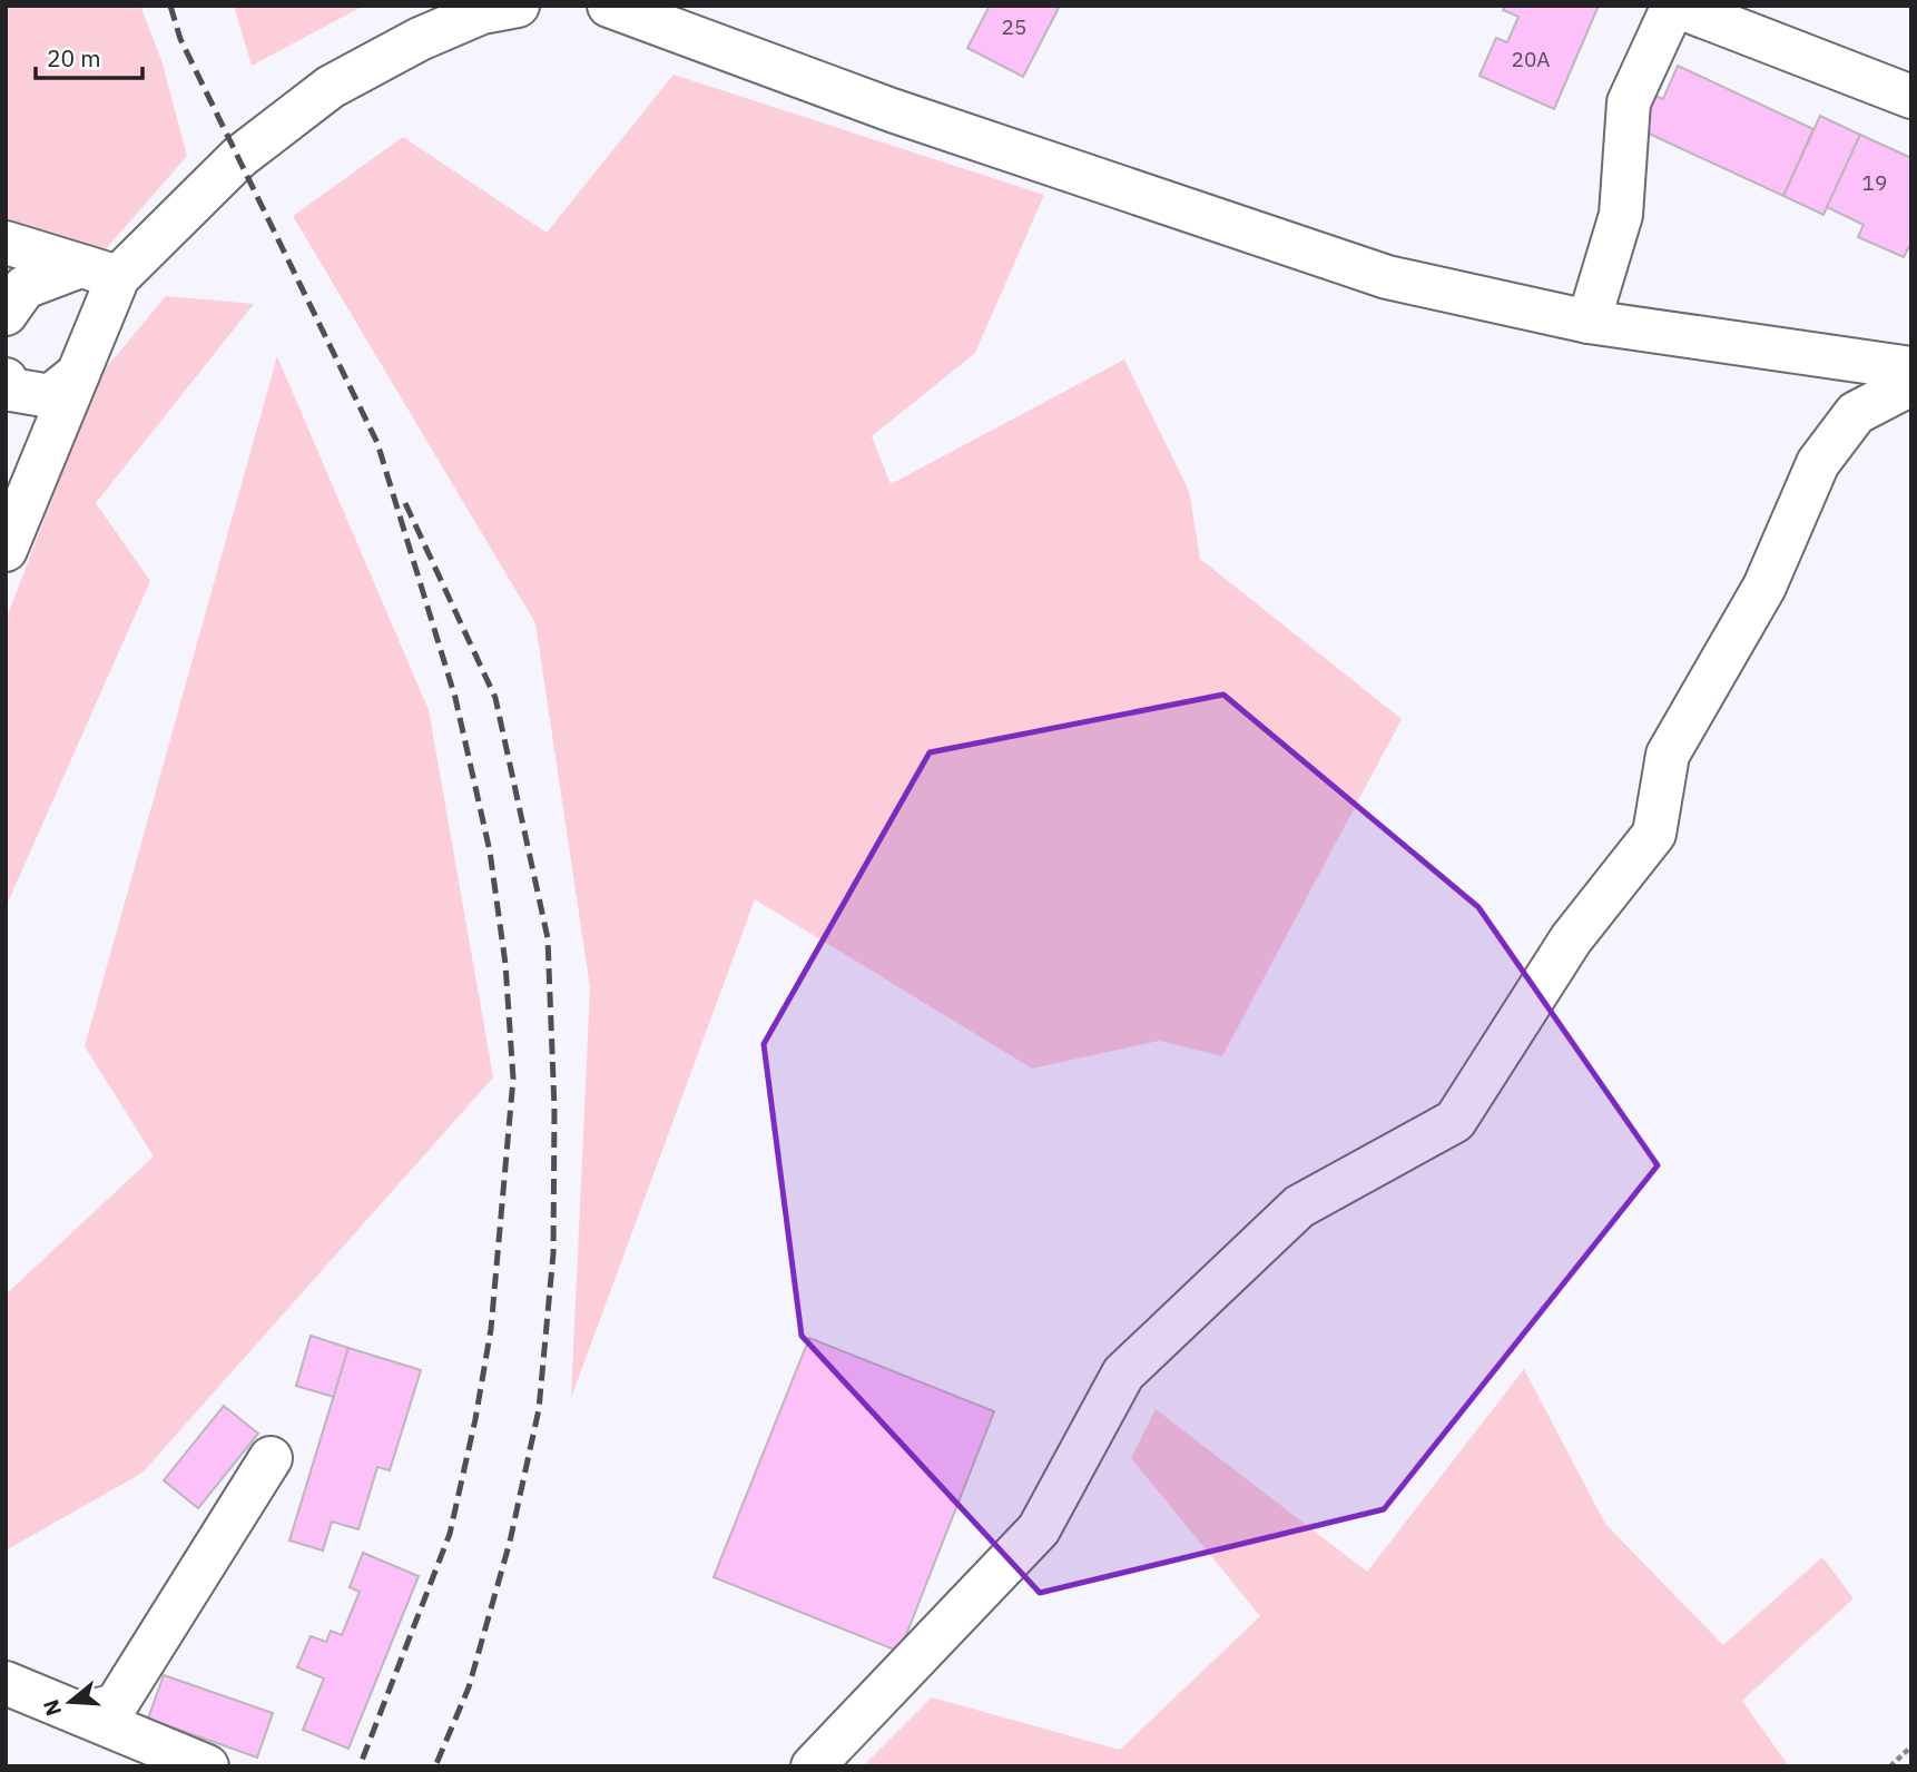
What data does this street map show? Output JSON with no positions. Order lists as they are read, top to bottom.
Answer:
{
  "house_numbers": ["25", "20А", "19"],
  "scale_bar": "20 m",
  "north": "left"
}
